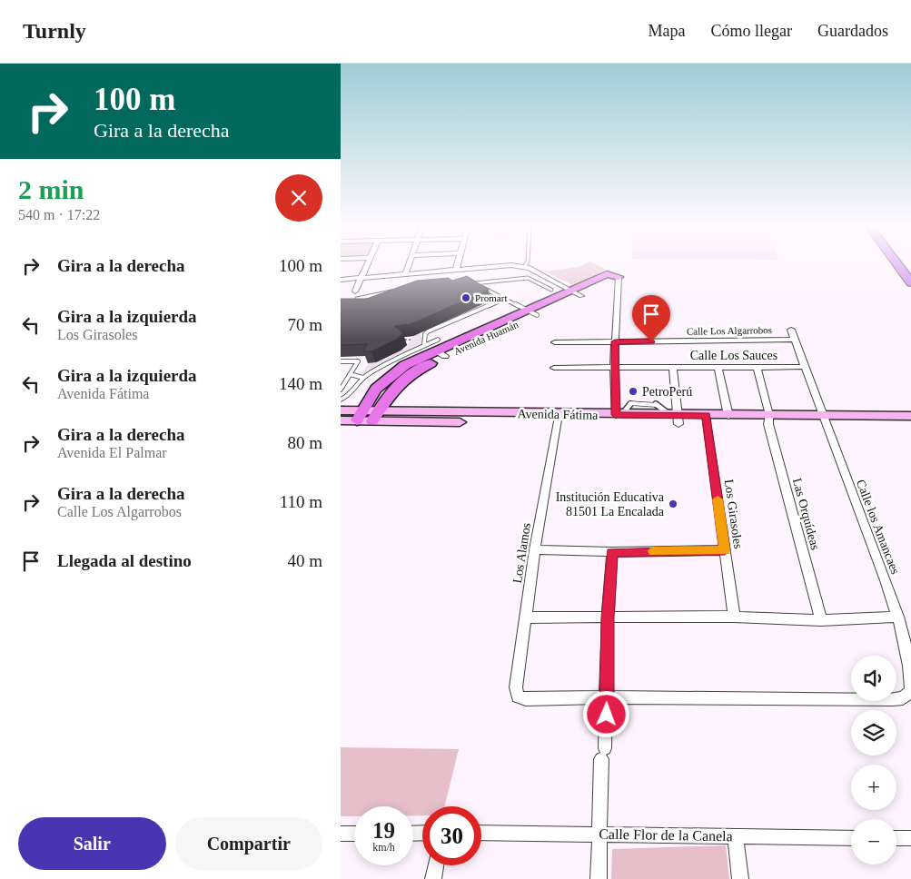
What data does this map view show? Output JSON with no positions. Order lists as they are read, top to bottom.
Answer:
{
  "streets": {
    "main road": ["Avenida Huamán", "Avenida Fátima"],
    "street": [
      "Calle Los Algarrobos",
      "Calle Los Sauces",
      "Los Girasoles",
      "Las Orquídeas",
      "Calle los Amancaes",
      "Los Alamos",
      "Calle Flor de la Canela"
    ]
  },
  "crossings": [
    ["Avenida Huamán", "Avenida Fátima"],
    ["Calle Los Sauces", "Las Orquídeas"],
    ["Avenida Fátima", "Los Girasoles"],
    ["Avenida Fátima", "Las Orquídeas"],
    ["Avenida Fátima", "Calle los Amancaes"],
    ["Avenida Fátima", "Los Alamos"]
  ],
  "places": ["Promart", "PetroPerú", "Institución Educativa 81501 La Encalada"],
  "page": {
    "header": "Turnly",
    "nav": ["Mapa", "Cómo llegar", "Guardados"],
    "turn": ["100 m", "Gira a la derecha"],
    "heading": ["2 min", "540 m · 17:22"],
    "list": [
      {
        "name": "Gira a la derecha",
        "value": "100 m"
      },
      {
        "name": "Gira a la izquierda",
        "note": "Los Girasoles",
        "value": "70 m"
      },
      {
        "name": "Gira a la izquierda",
        "note": "Avenida Fátima",
        "value": "140 m"
      },
      {
        "name": "Gira a la derecha",
        "note": "Avenida El Palmar",
        "value": "80 m"
      },
      {
        "name": "Gira a la derecha",
        "note": "Calle Los Algarrobos",
        "value": "110 m"
      },
      {
        "name": "Llegada al destino",
        "value": "40 m"
      }
    ],
    "map_buttons": ["+", "−"],
    "speed": "19 km/h",
    "limit": "30",
    "buttons": ["Salir", "Compartir"]
  }
}
